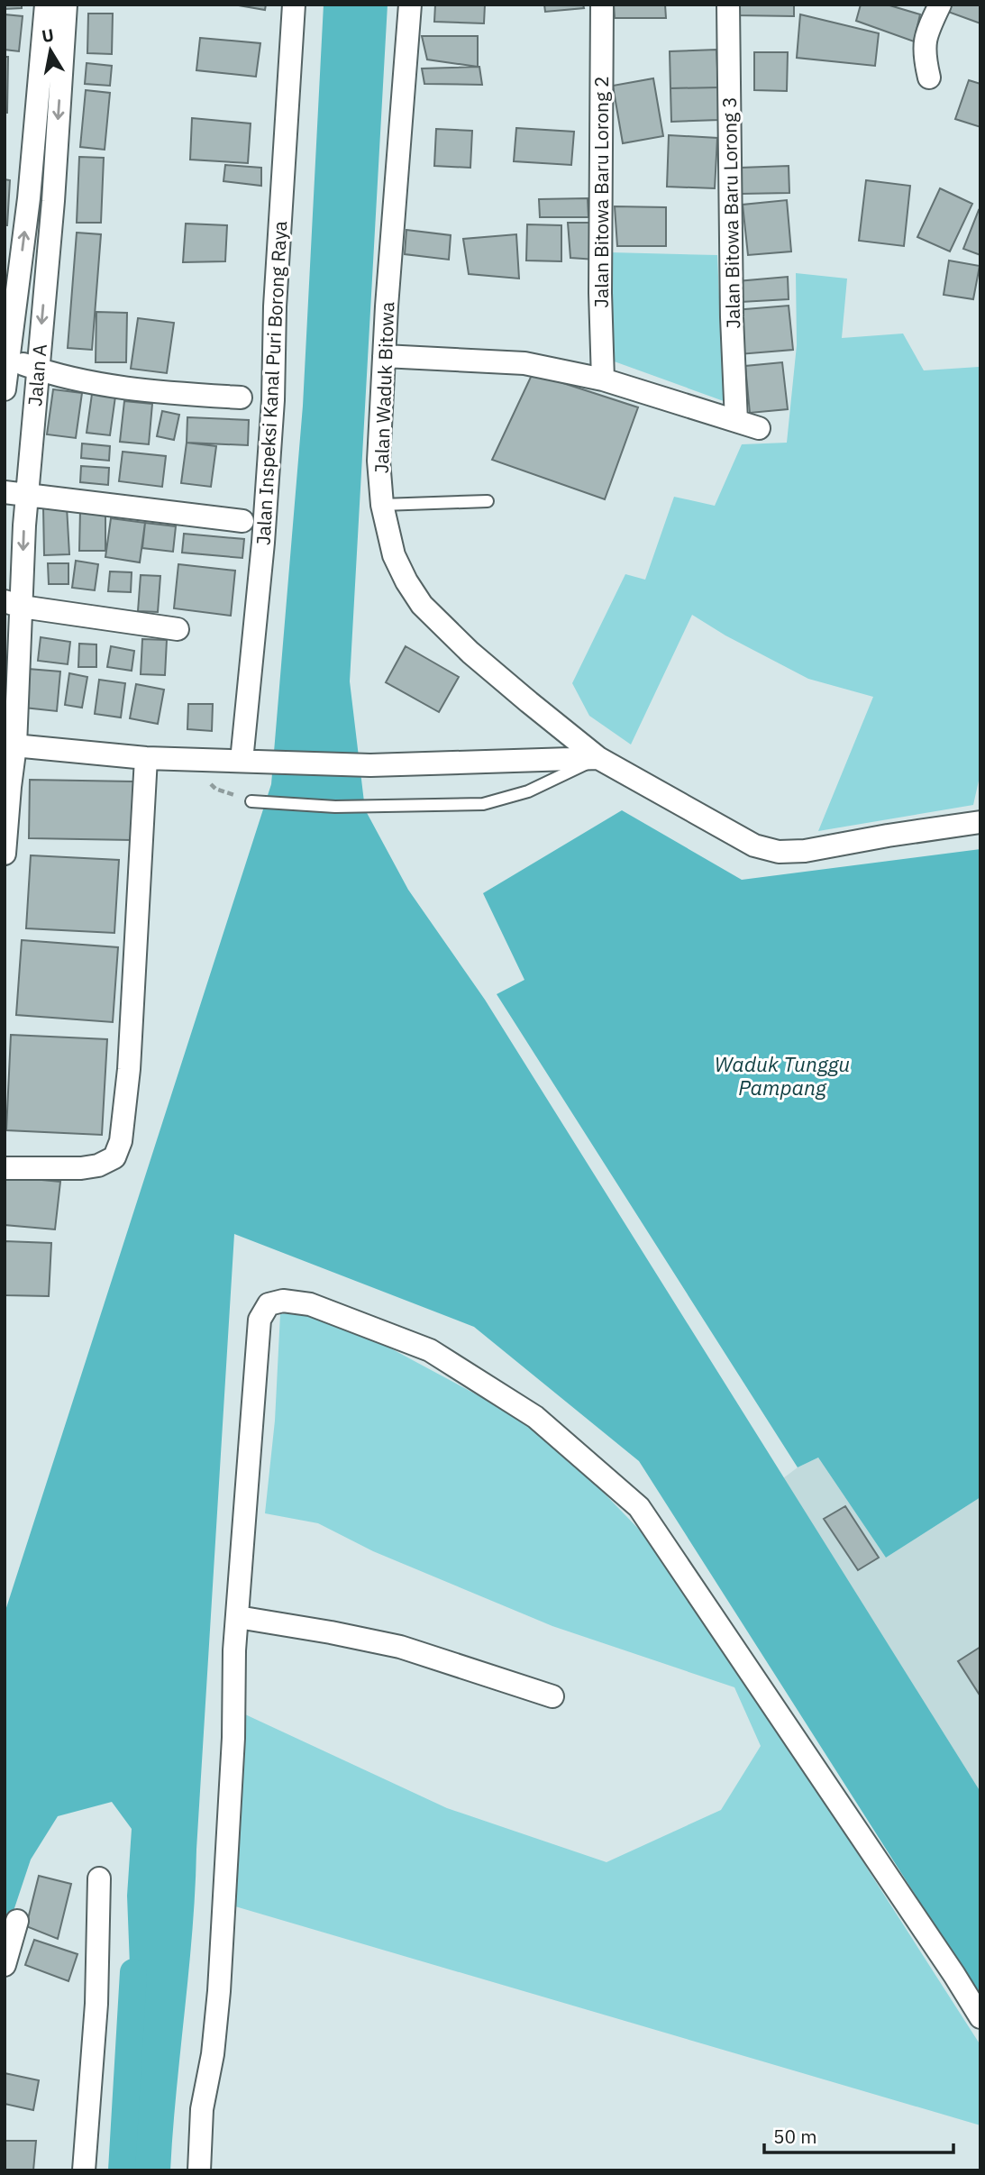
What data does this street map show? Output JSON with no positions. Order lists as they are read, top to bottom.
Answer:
{
  "streets": {
    "street": [
      "Jalan Bitowa Baru Lorong 2",
      "Jalan Bitowa Baru Lorong 3",
      "Jalan A",
      "Jalan Inspeksi Kanal Puri Borong Raya",
      "Jalan Waduk Bitowa"
    ]
  },
  "water": ["Waduk Tunggu Pampang"],
  "scale_bar": "50 m",
  "north": "top"
}
